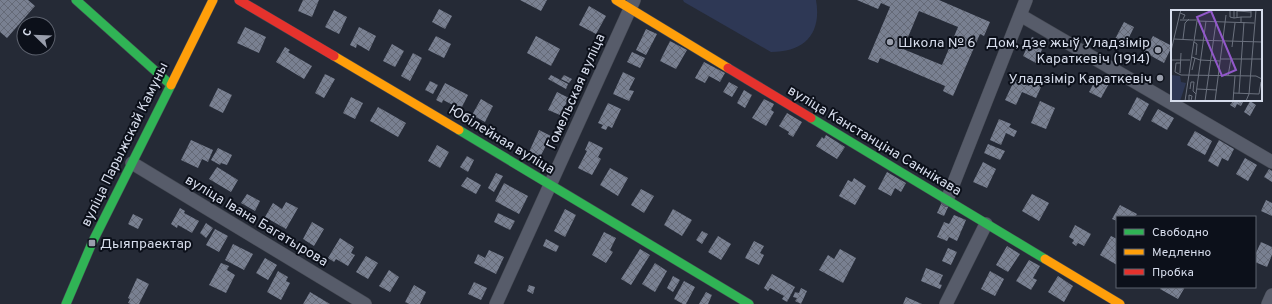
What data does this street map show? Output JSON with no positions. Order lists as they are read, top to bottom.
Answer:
{
  "streets": {
    "street": [
      "Гомельская вуліца",
      "Юбілейная вуліца",
      "вуліца Канстанціна Саннікава",
      "вуліца Парыжскай Камуны",
      "вуліца Івана Багатырова"
    ]
  },
  "crossings": [
    ["Гомельская вуліца", "Юбілейная вуліца"],
    ["Гомельская вуліца", "вуліца Канстанціна Саннікава"],
    ["вуліца Парыжскай Камуны", "вуліца Івана Багатырова"]
  ],
  "places": {
    "other": ["Школа № 6", "Дом, дзе жыў Уладзімір Караткевіч (1914)", "Уладзімір Караткевіч"],
    "transit": ["Дыяпраектар"]
  },
  "legend": ["Свободно", "Медленно", "Пробка"],
  "north": "top left"
}
